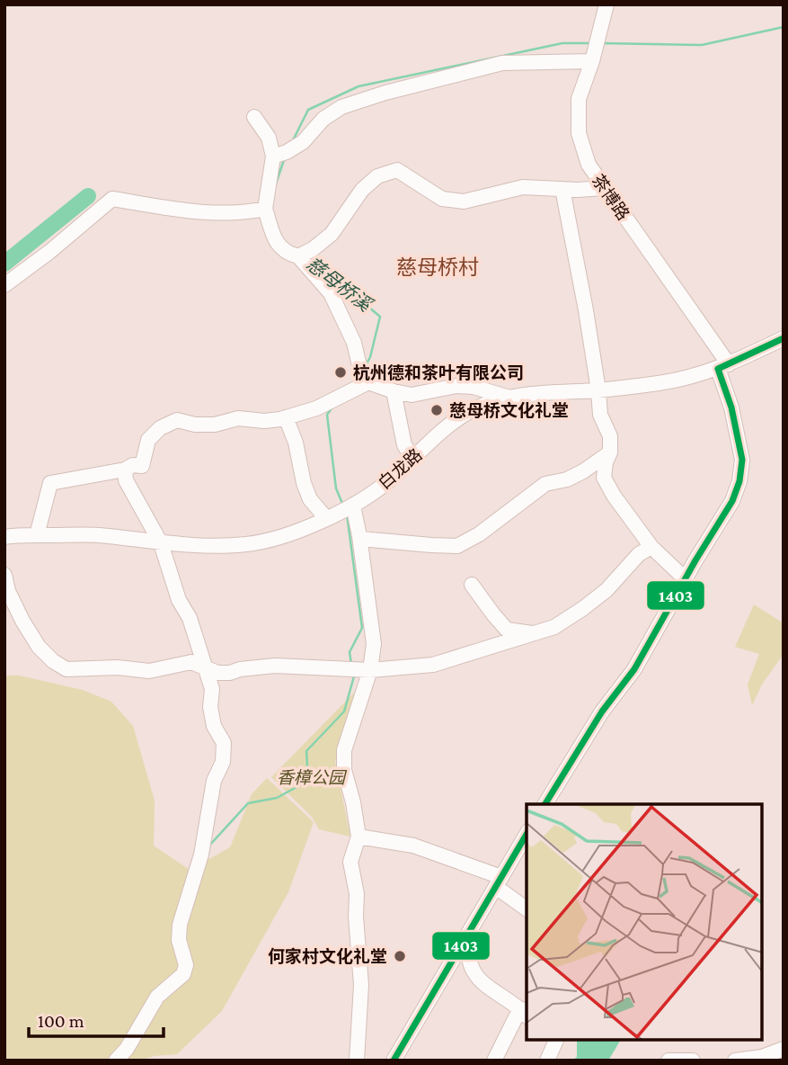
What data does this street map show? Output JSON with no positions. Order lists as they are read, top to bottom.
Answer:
{
  "streets": {
    "street": ["茶博路", "白龙路"]
  },
  "crossings": [
    ["茶博路", "白龙路"]
  ],
  "districts": ["慈母桥村"],
  "water": ["慈母桥溪"],
  "parks": ["香樟公园"],
  "places": ["杭州德和茶叶有限公司", "慈母桥文化礼堂", "何家村文化礼堂"],
  "lines": ["transit line 1403"],
  "scale_bar": "100 m"
}
